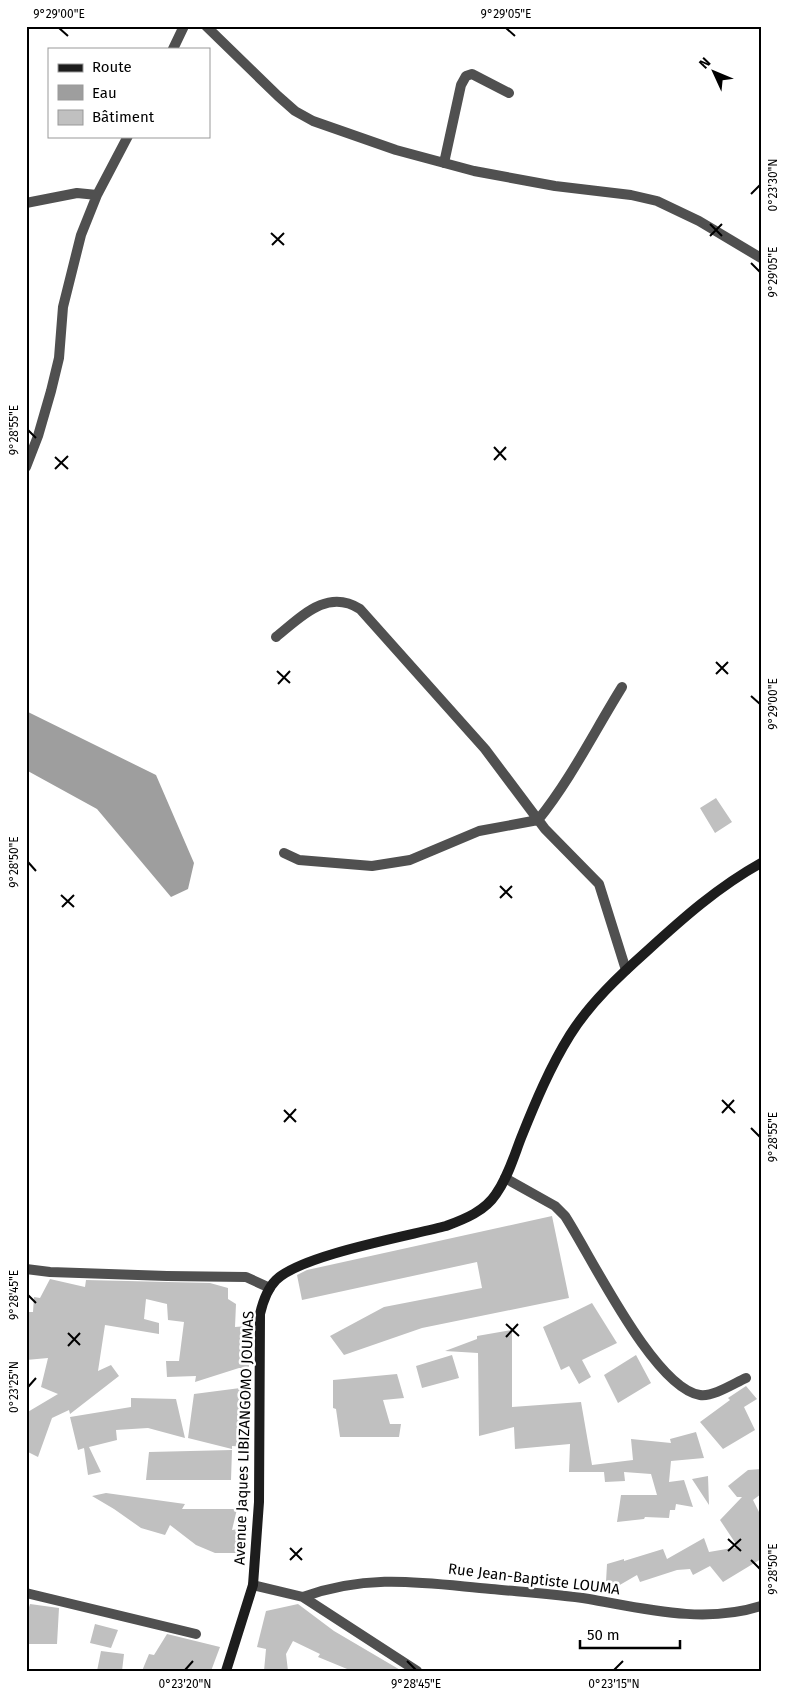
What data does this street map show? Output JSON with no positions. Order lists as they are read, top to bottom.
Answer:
{
  "streets": {
    "main road": ["Avenue Jaques LIBIZANGOMO JOUMAS"],
    "street": ["Rue Jean-Baptiste LOUMA"]
  },
  "legend": ["Route", "Eau", "Bâtiment"],
  "scale_bar": "50 m",
  "north": "top left",
  "coordinates": [
    "9°29'00\"E",
    "9°29'05\"E",
    "0°23'30\"N",
    "9°28'55\"E",
    "9°28'50\"E",
    "9°28'45\"E",
    "0°23'25\"N",
    "0°23'20\"N",
    "0°23'15\"N"
  ]
}
